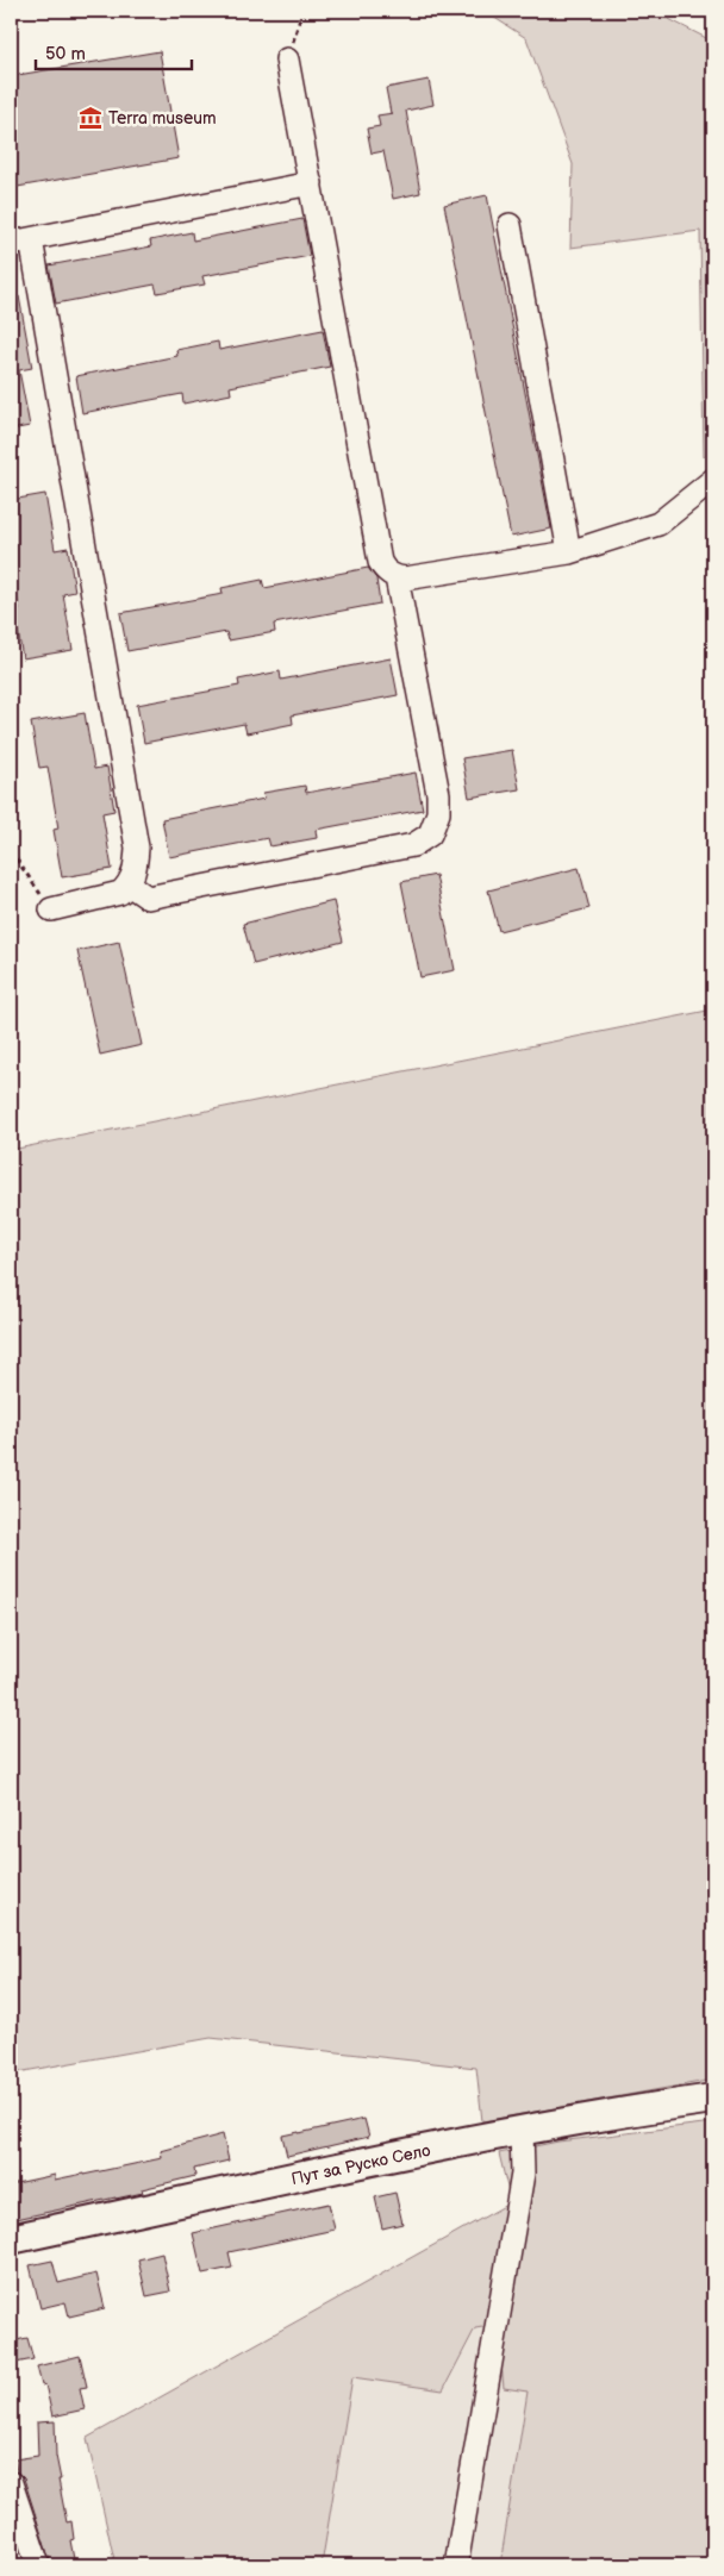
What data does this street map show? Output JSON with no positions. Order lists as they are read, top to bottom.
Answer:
{
  "streets": {
    "main road": ["Пут за Руско Село"]
  },
  "places": {
    "museum": ["Terra museum"]
  },
  "scale_bar": "50 m"
}
